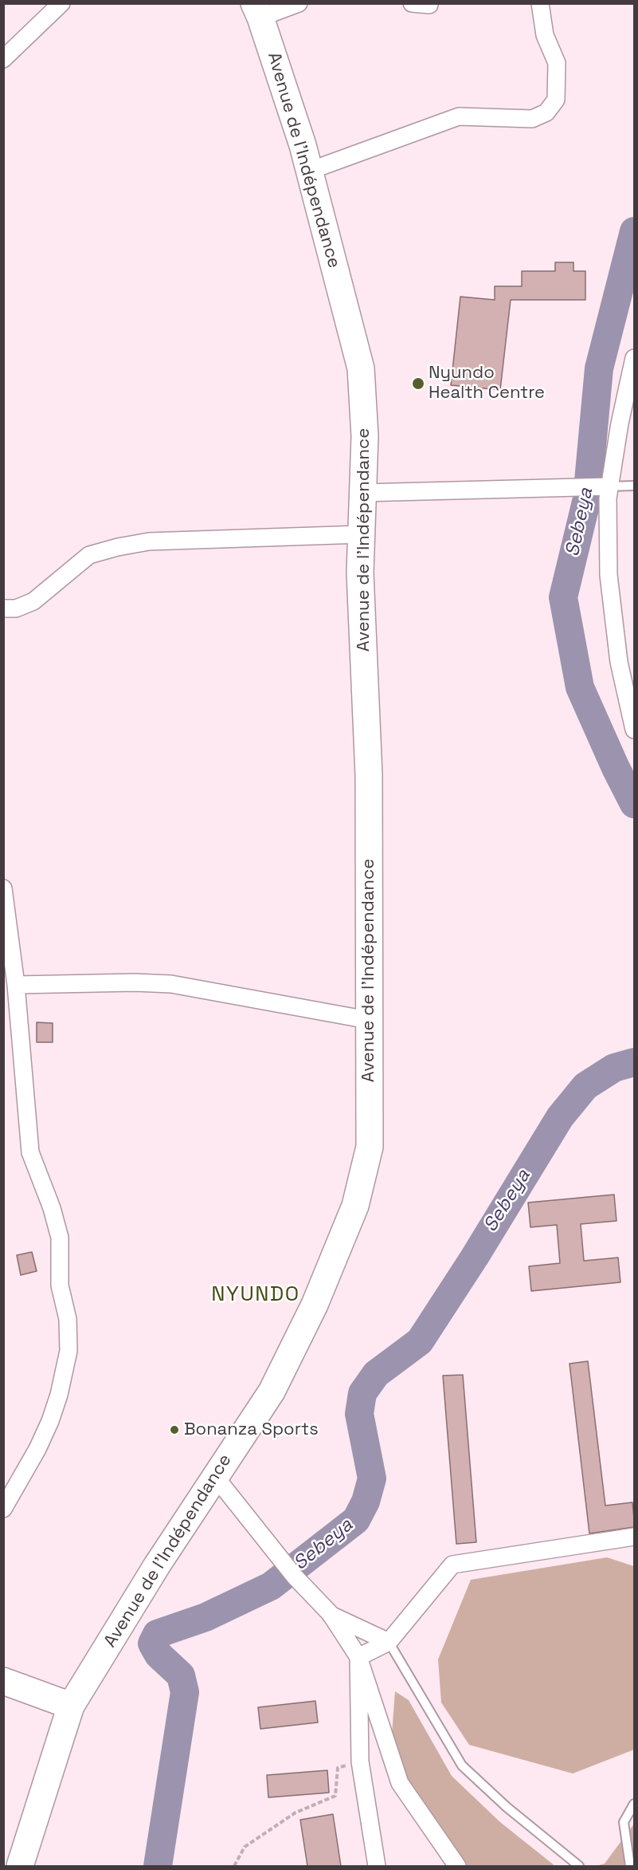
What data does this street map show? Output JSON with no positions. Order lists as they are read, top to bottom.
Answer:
{
  "streets": {
    "main road": ["Avenue de l'Indépendance"]
  },
  "districts": ["NYUNDO"],
  "water": ["Sebeya"],
  "places": ["Nyundo Health Centre", "Bonanza Sports"]
}
